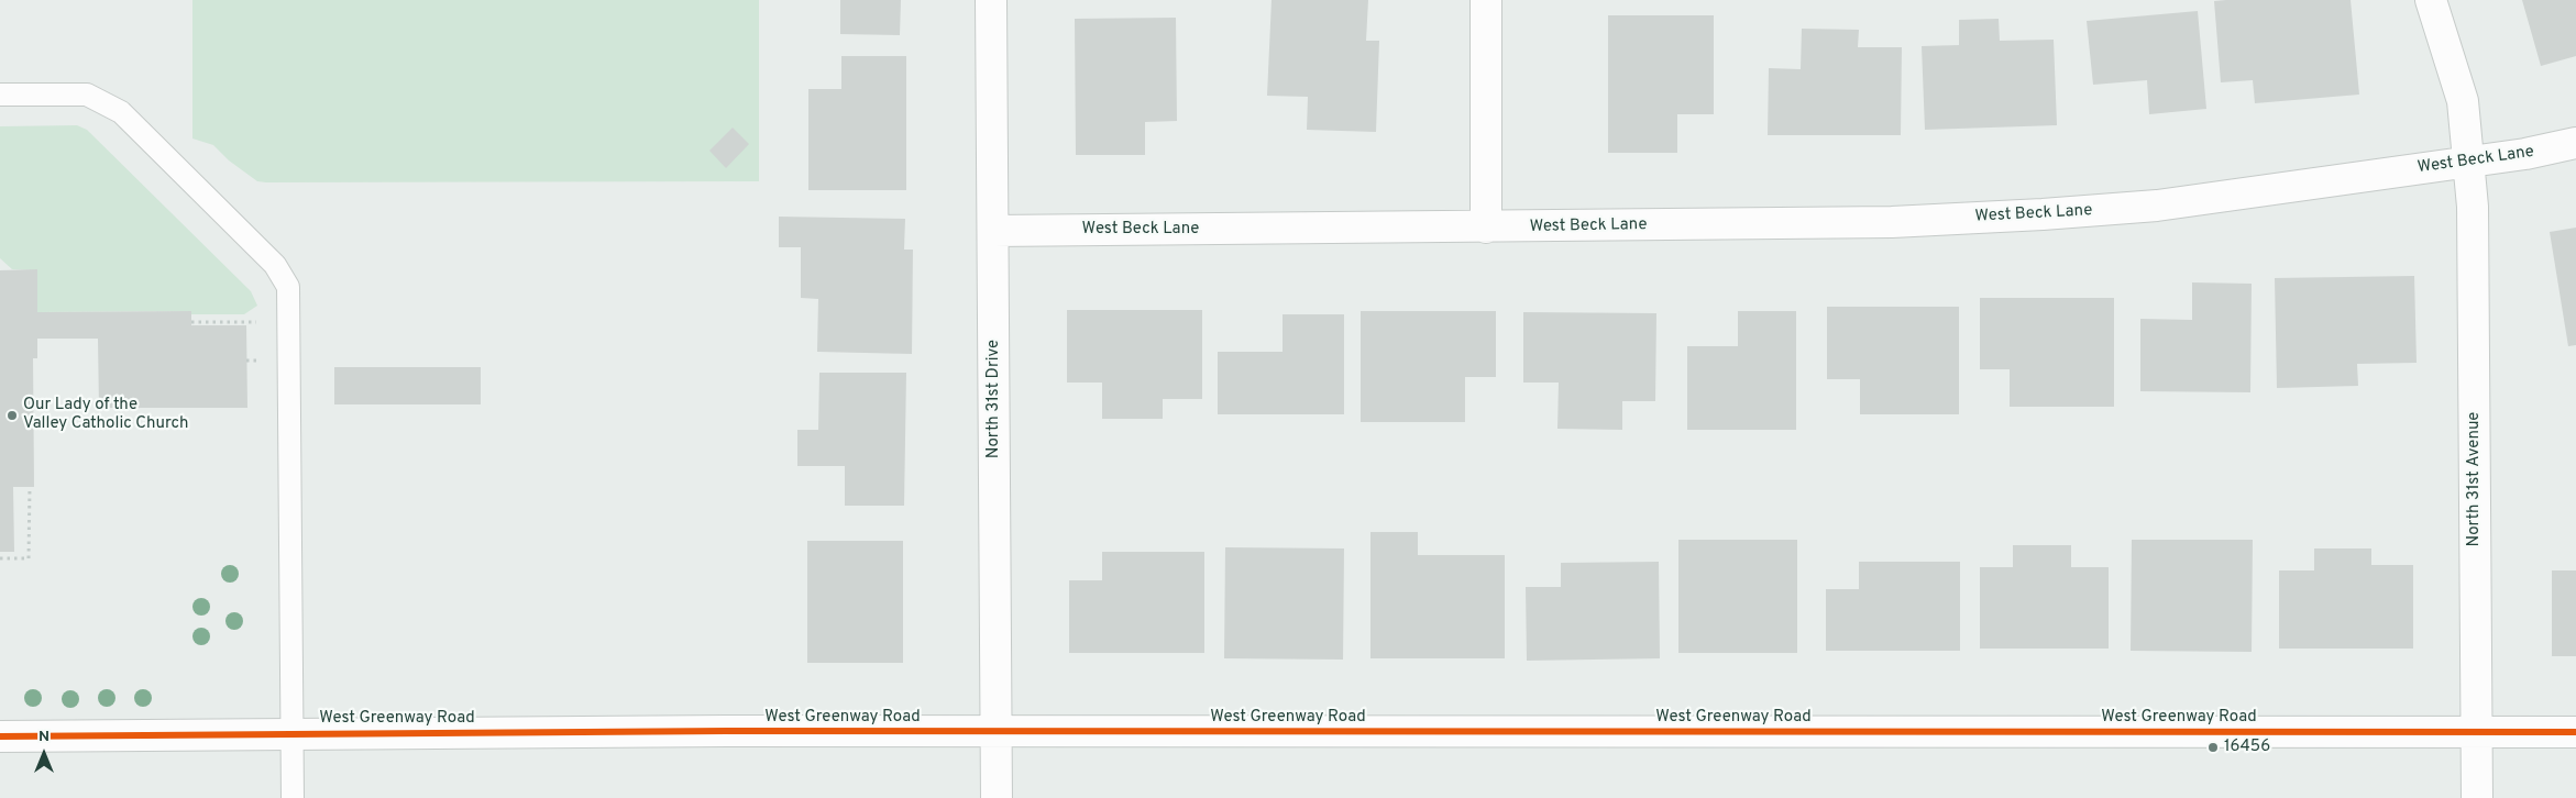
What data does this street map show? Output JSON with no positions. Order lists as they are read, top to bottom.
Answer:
{
  "streets": {
    "street": [
      "West Beck Lane",
      "North 31st Drive",
      "North 31st Avenue",
      "West Greenway Road"
    ]
  },
  "crossings": [
    ["West Beck Lane", "North 31st Drive"],
    ["West Beck Lane", "North 31st Avenue"],
    ["North 31st Drive", "West Greenway Road"],
    ["North 31st Avenue", "West Greenway Road"]
  ],
  "places": ["Our Lady of the Valley Catholic Church", "16456"],
  "north": "top"
}
